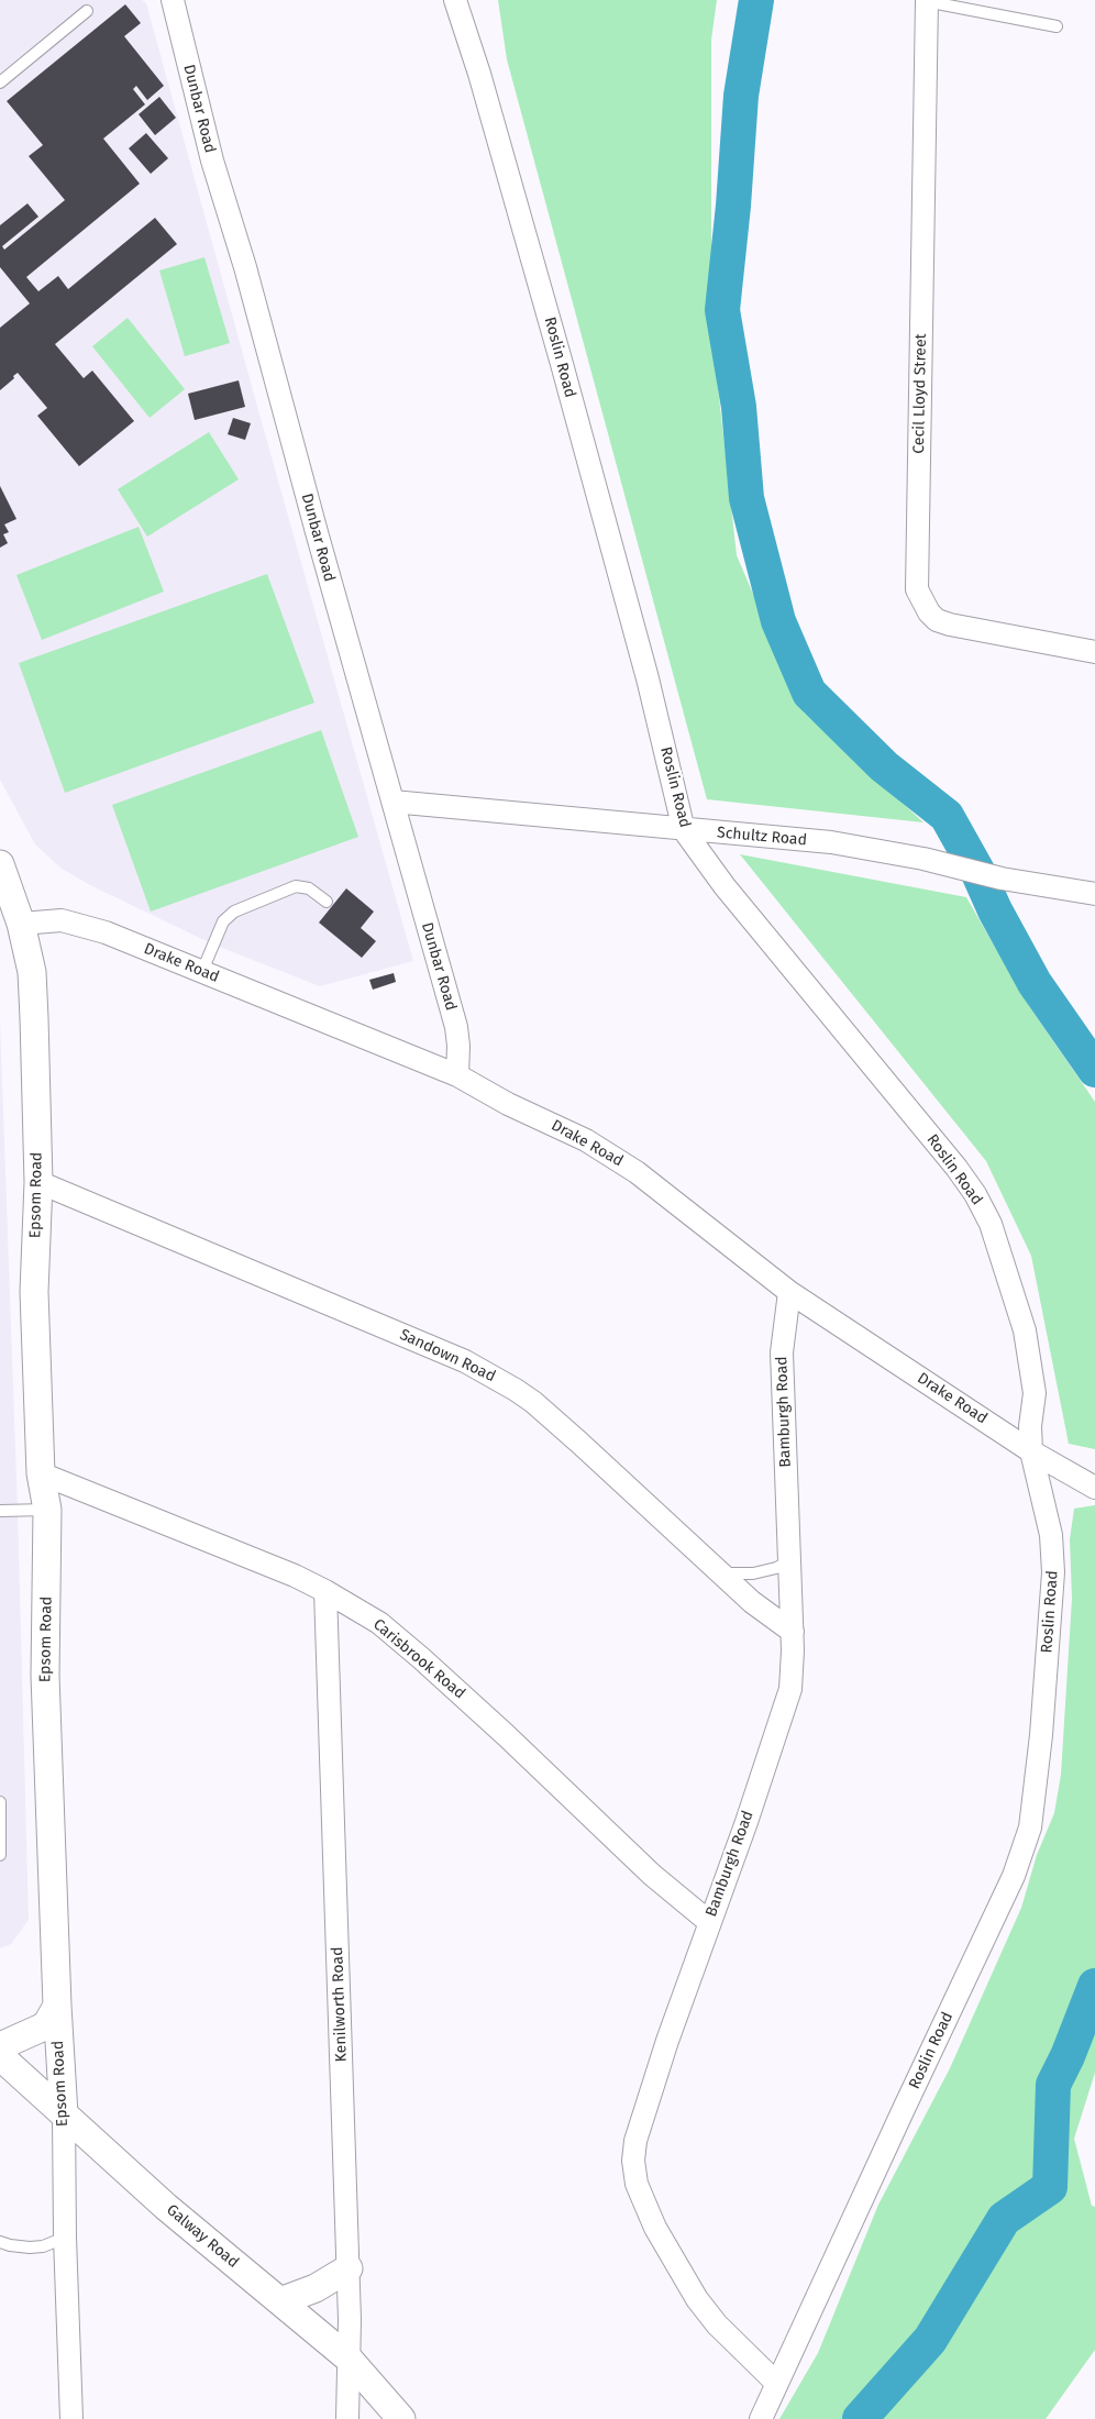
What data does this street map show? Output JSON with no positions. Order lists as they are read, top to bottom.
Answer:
{
  "streets": {
    "street": [
      "Dunbar Road",
      "Roslin Road",
      "Cecil Lloyd Street",
      "Schultz Road",
      "Drake Road",
      "Epsom Road",
      "Sandown Road",
      "Bamburgh Road",
      "Carisbrook Road",
      "Kenilworth Road",
      "Galway Road"
    ]
  },
  "crossings": [
    ["Dunbar Road", "Schultz Road"],
    ["Dunbar Road", "Drake Road"],
    ["Roslin Road", "Schultz Road"],
    ["Roslin Road", "Drake Road"],
    ["Roslin Road", "Bamburgh Road"],
    ["Drake Road", "Epsom Road"],
    ["Drake Road", "Bamburgh Road"],
    ["Epsom Road", "Sandown Road"],
    ["Epsom Road", "Carisbrook Road"],
    ["Epsom Road", "Galway Road"],
    ["Sandown Road", "Bamburgh Road"],
    ["Bamburgh Road", "Carisbrook Road"],
    ["Carisbrook Road", "Kenilworth Road"],
    ["Kenilworth Road", "Galway Road"]
  ]
}
